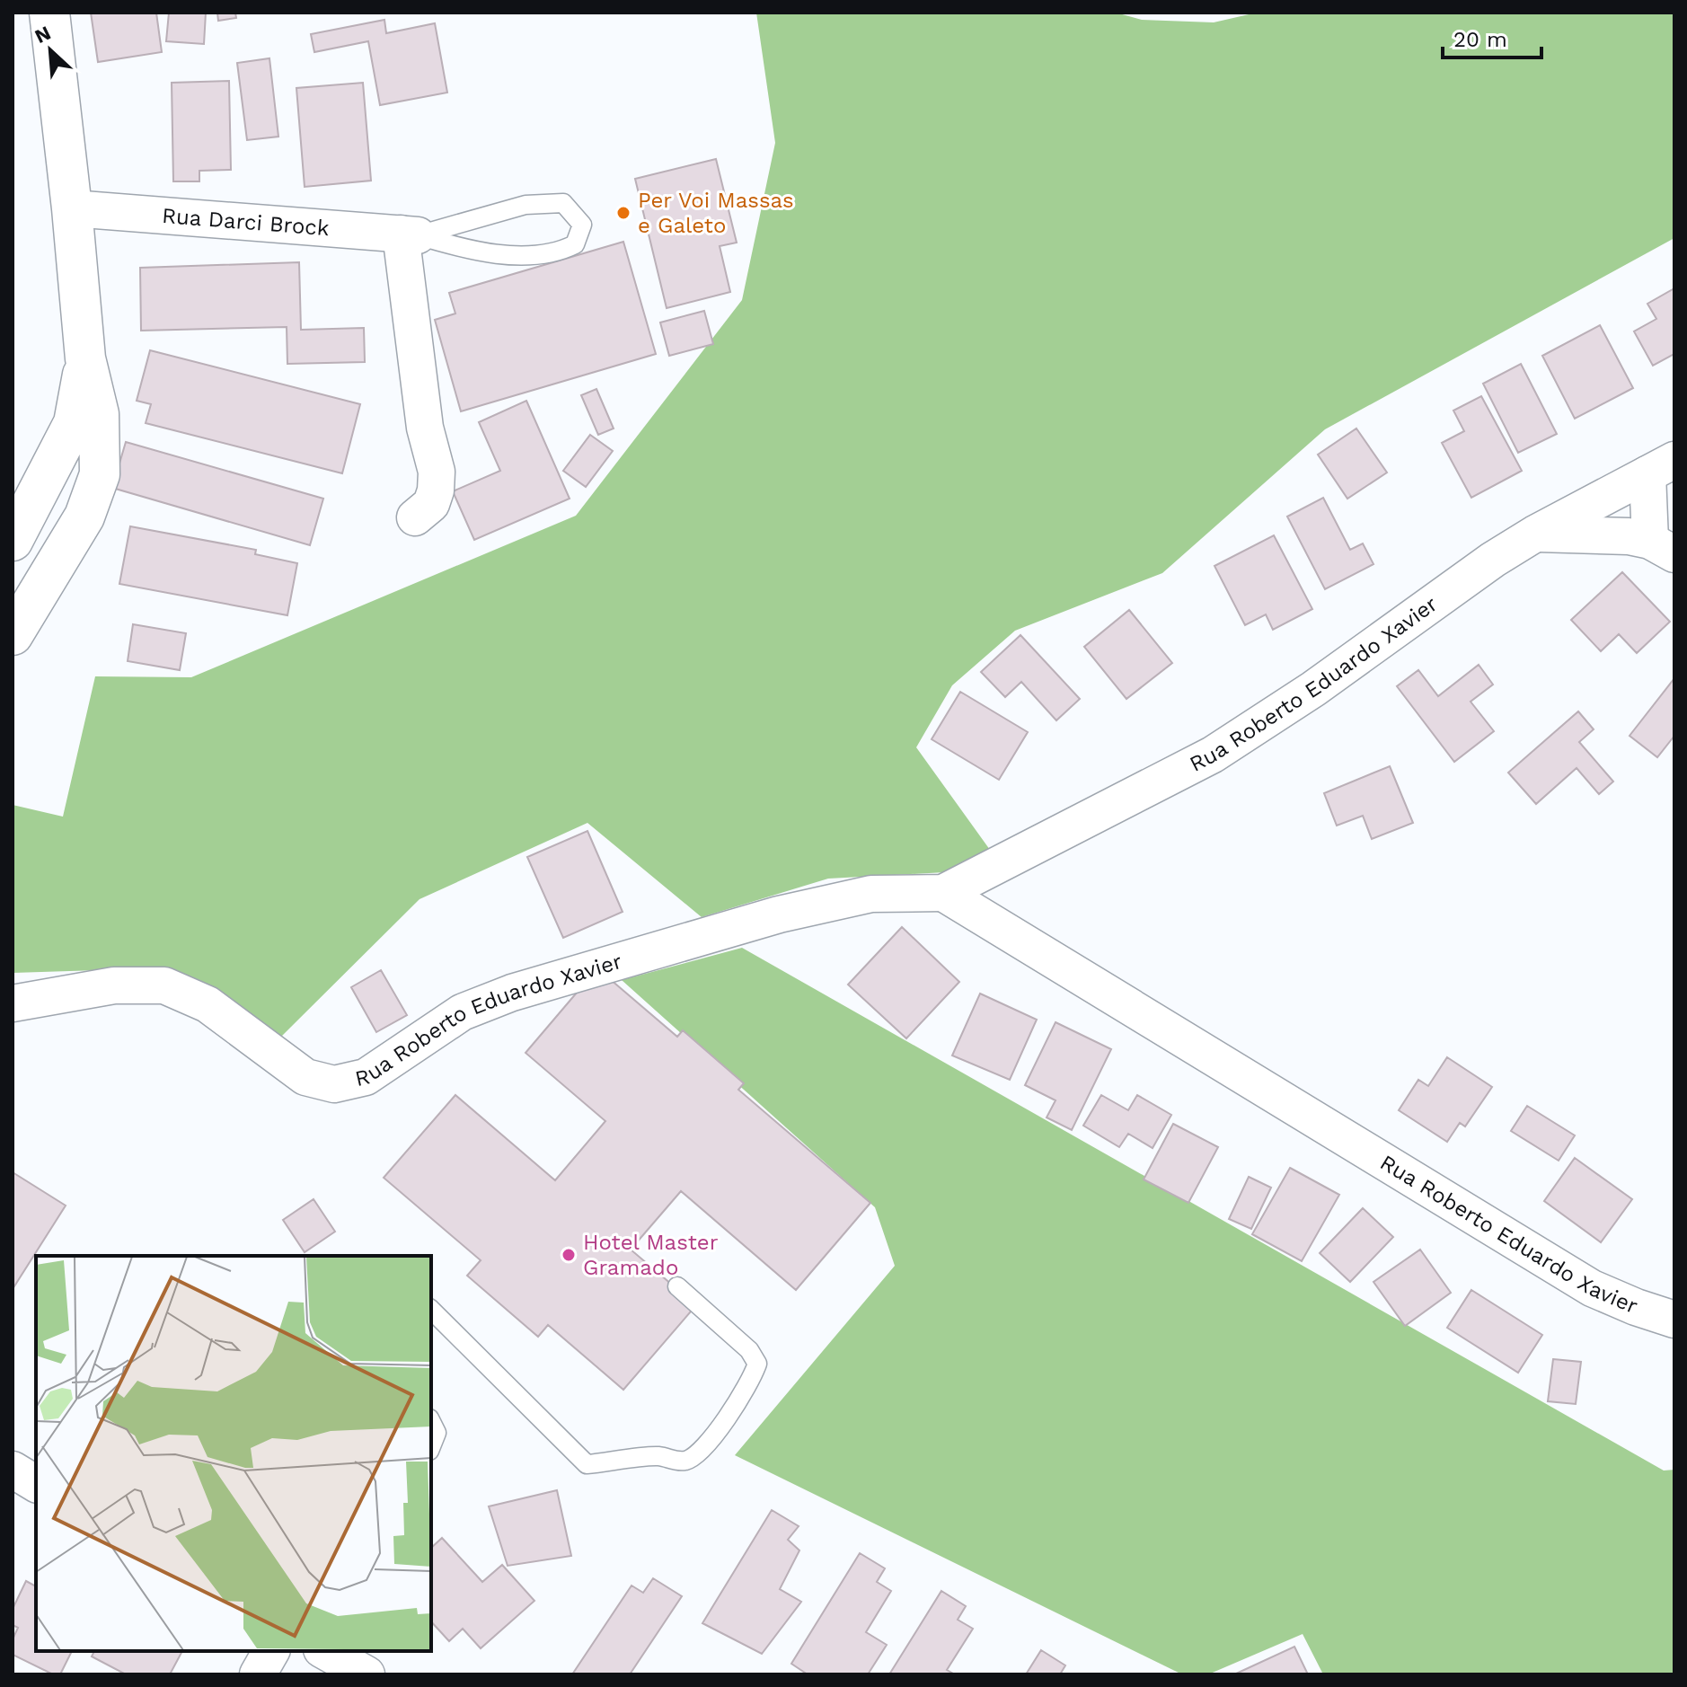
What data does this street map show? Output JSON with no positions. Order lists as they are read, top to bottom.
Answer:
{
  "streets": {
    "street": ["Rua Darci Brock", "Rua Roberto Eduardo Xavier"]
  },
  "places": ["Per Voi Massas e Galeto", "Hotel Master Gramado"],
  "scale_bar": "20 m",
  "north": "top left"
}
